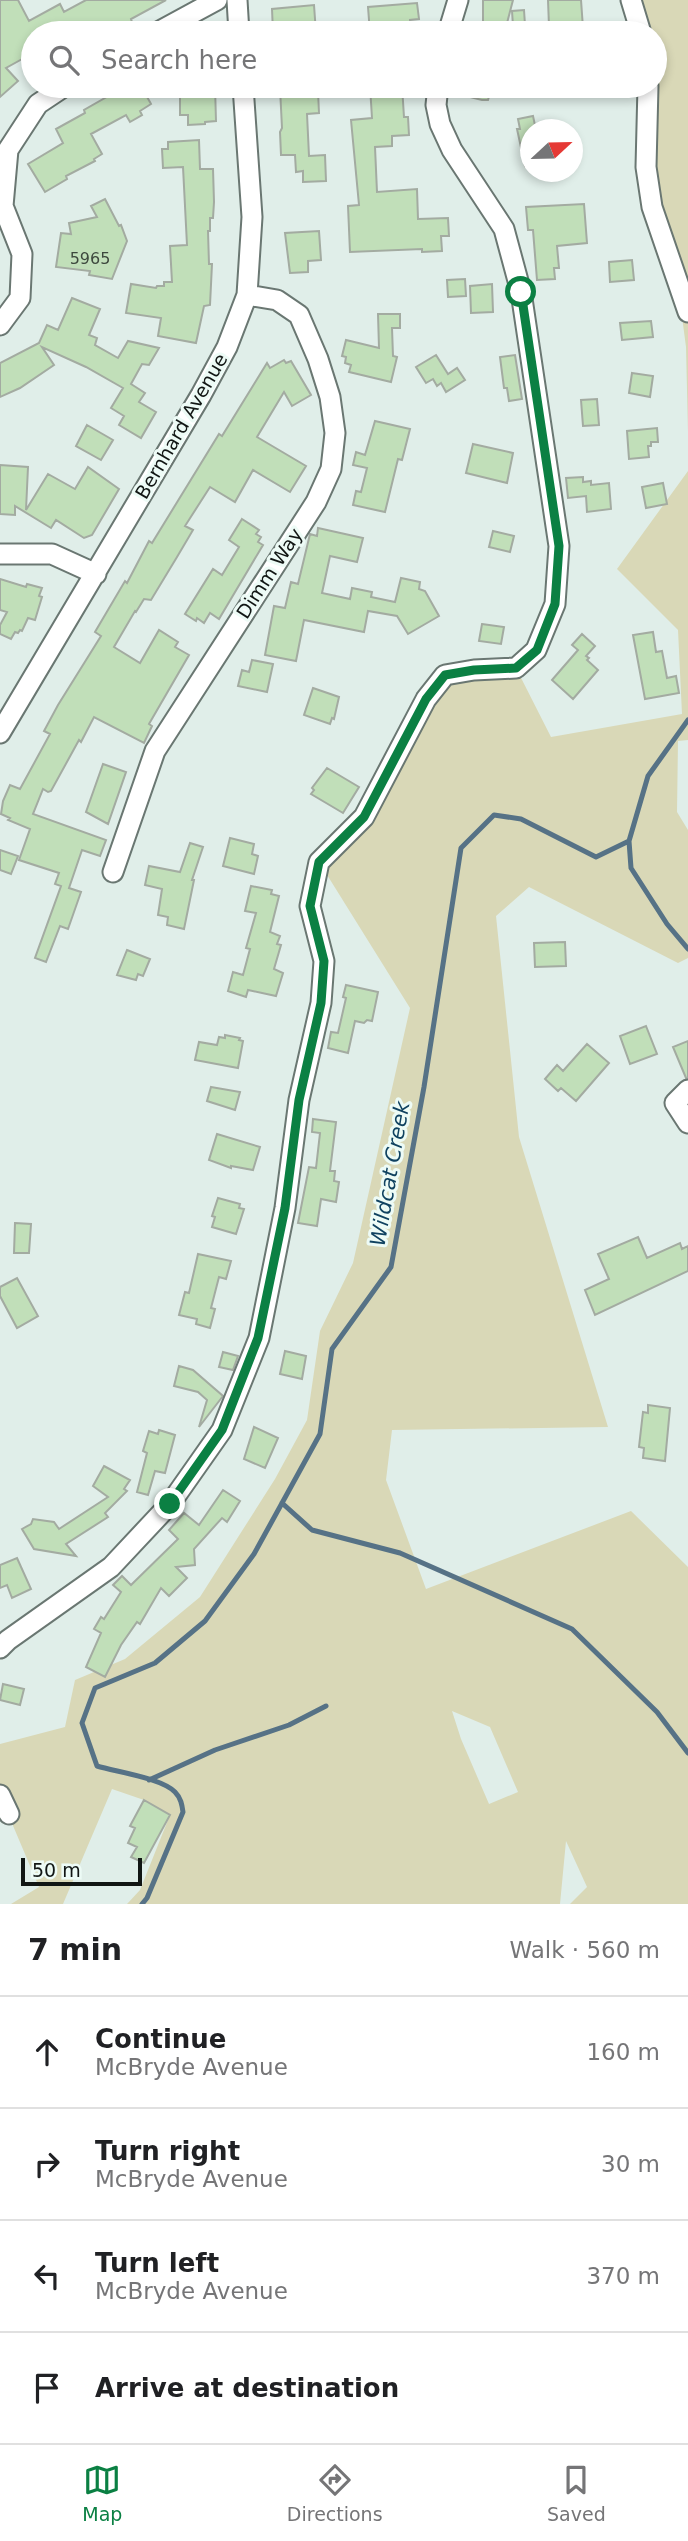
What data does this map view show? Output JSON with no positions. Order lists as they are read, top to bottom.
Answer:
{
  "streets": {
    "street": ["Bernhard Avenue", "Dimm Way"]
  },
  "crossings": [
    ["Bernhard Avenue", "Dimm Way"]
  ],
  "water": ["Wildcat Creek"],
  "house_numbers": ["5965"],
  "scale_bar": "50 m",
  "north": "right",
  "page": {
    "search": "Search here",
    "scale": "50 m",
    "heading": ["7 min", "Walk · 560 m"],
    "list": [
      ["Continue", "McBryde Avenue", "160 m"],
      ["Turn right", "McBryde Avenue", "30 m"],
      ["Turn left", "McBryde Avenue", "370 m"],
      "Arrive at destination"
    ],
    "nav": ["Map", "Directions", "Saved"]
  }
}
